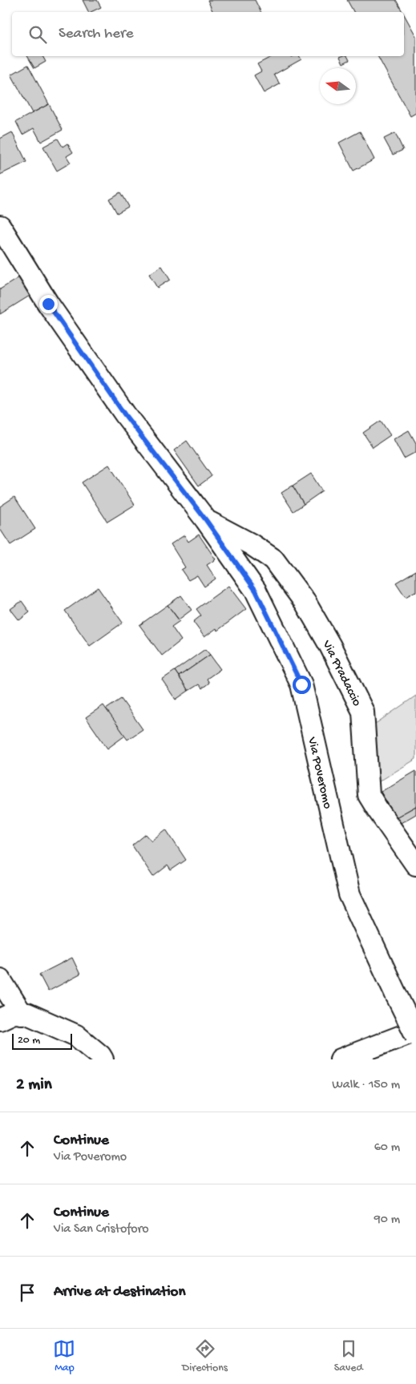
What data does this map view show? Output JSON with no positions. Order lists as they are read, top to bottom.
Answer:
{
  "streets": {
    "street": ["Via Pradaccio", "Via Poveromo"]
  },
  "crossings": [
    ["Via Pradaccio", "Via Poveromo"]
  ],
  "scale_bar": "20 m",
  "north": "left",
  "page": {
    "search": "Search here",
    "scale": "20 m",
    "heading": ["2 min", "Walk · 150 m"],
    "list": [
      ["Continue", "Via Poveromo", "60 m"],
      ["Continue", "Via San Cristoforo", "90 m"],
      "Arrive at destination"
    ],
    "nav": ["Map", "Directions", "Saved"]
  }
}
